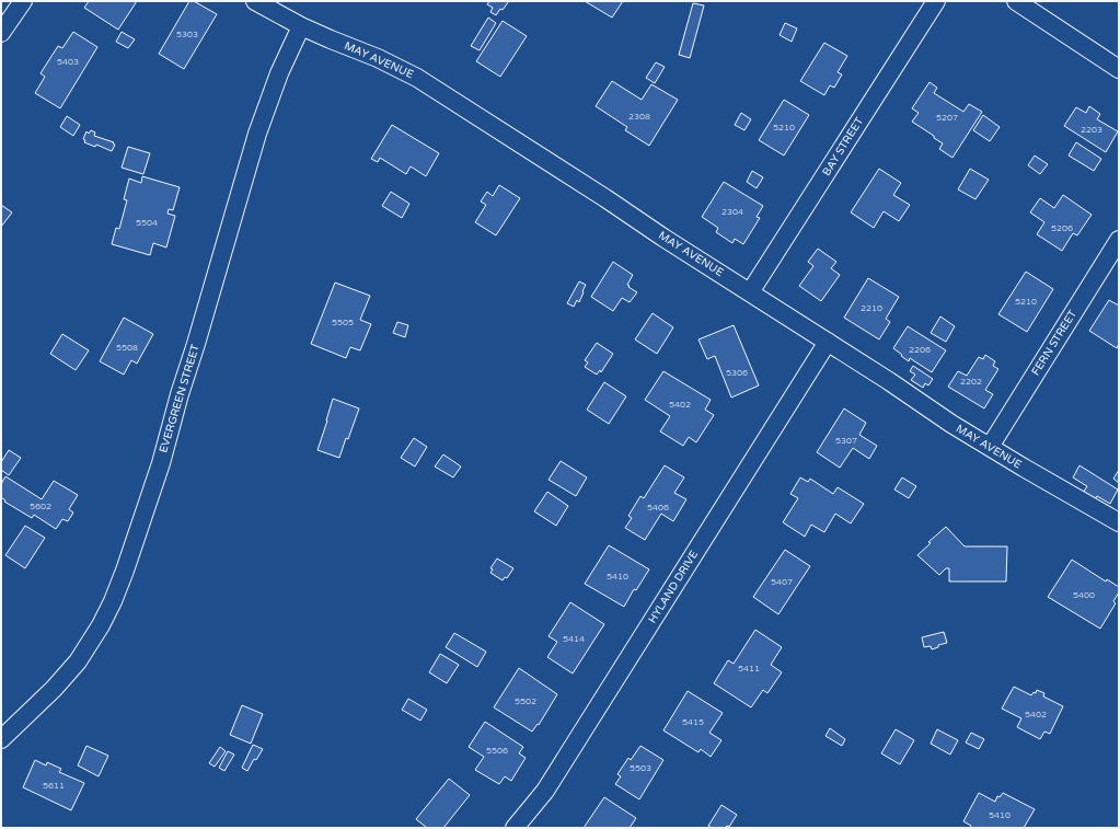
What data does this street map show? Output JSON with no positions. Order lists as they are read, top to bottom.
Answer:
{
  "streets": {
    "street": [
      "MAY AVENUE",
      "BAY STREET",
      "FERN STREET",
      "EVERGREEN STREET",
      "HYLAND DRIVE"
    ]
  },
  "crossings": [
    ["MAY AVENUE", "BAY STREET"],
    ["MAY AVENUE", "FERN STREET"],
    ["MAY AVENUE", "EVERGREEN STREET"],
    ["MAY AVENUE", "HYLAND DRIVE"]
  ],
  "house_numbers": [
    "5303",
    "5403",
    "2308",
    "5207",
    "5210",
    "2203",
    "2304",
    "5504",
    "5206",
    "5210",
    "2210",
    "5505",
    "5508",
    "2206",
    "5306",
    "2202",
    "5402",
    "5307",
    "5602",
    "5406",
    "5410",
    "5407",
    "5400",
    "5414",
    "5411",
    "5502",
    "5402",
    "5415",
    "5506",
    "5503",
    "5611",
    "5410"
  ]
}
